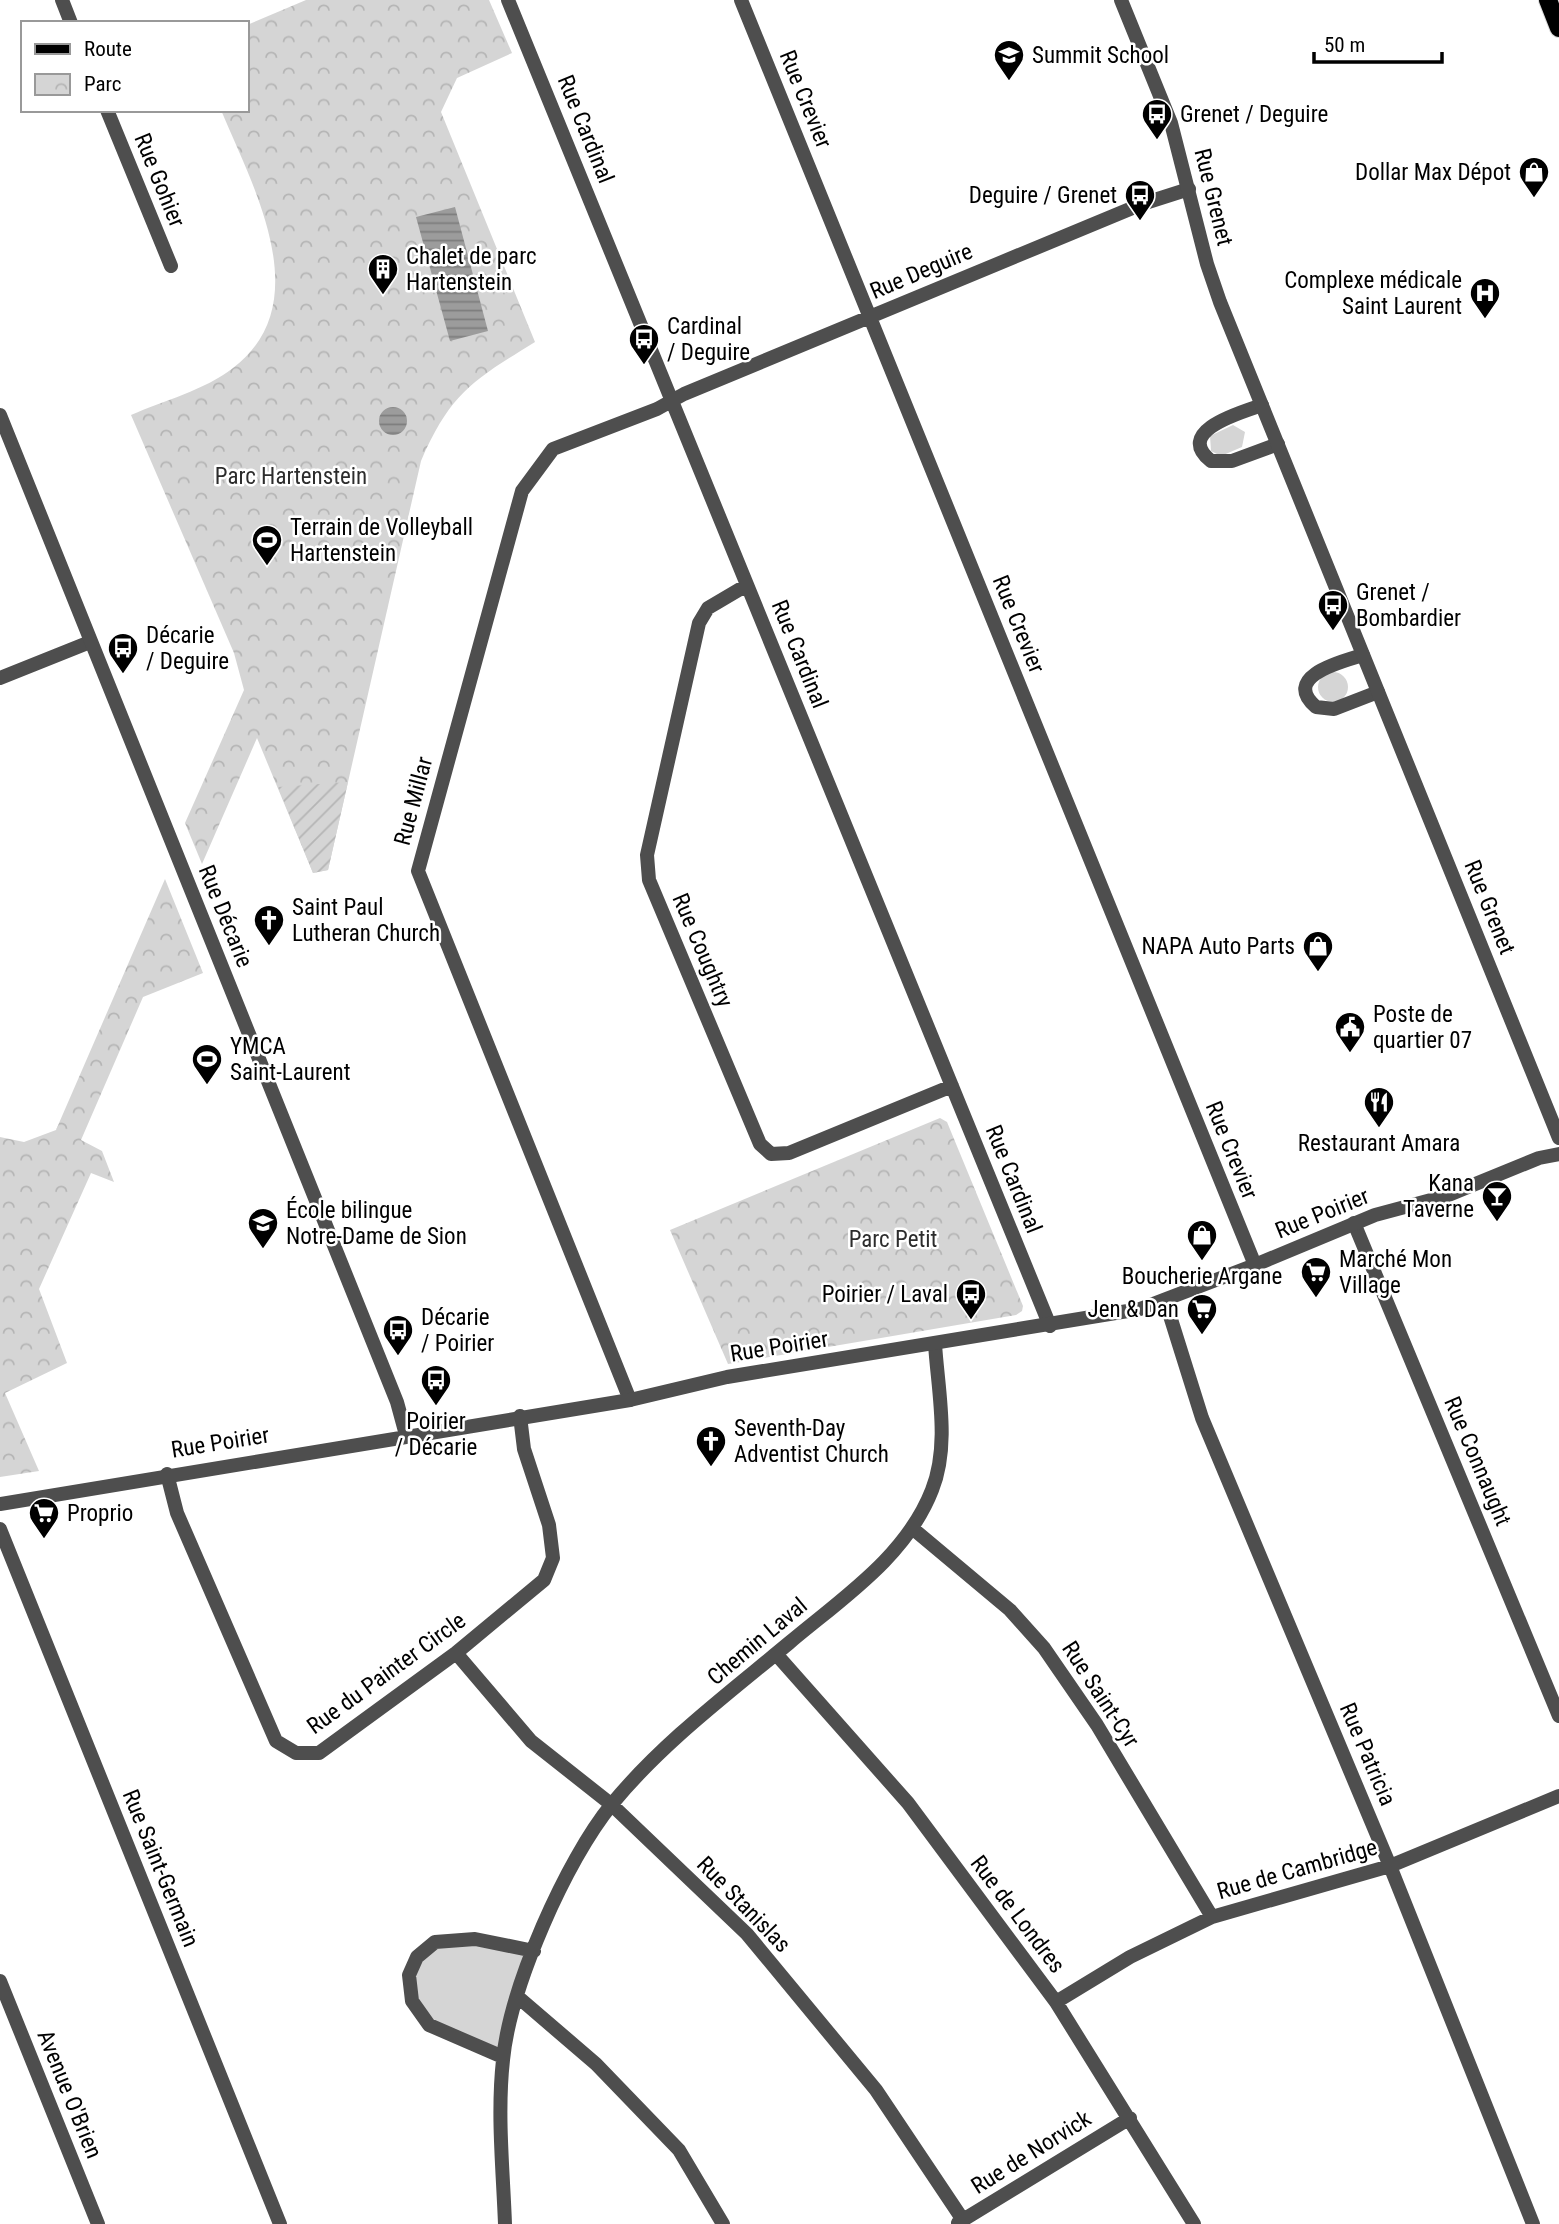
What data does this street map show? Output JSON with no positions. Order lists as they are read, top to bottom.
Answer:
{
  "streets": {
    "street": [
      "Rue Crevier",
      "Rue Cardinal",
      "Rue Gohier",
      "Rue Grenet",
      "Rue Deguire",
      "Rue Millar",
      "Rue Décarie",
      "Rue Coughtry",
      "Rue Poirier",
      "Rue Connaught",
      "Chemin Laval",
      "Rue du Painter Circle",
      "Rue Saint-Cyr",
      "Rue Patricia",
      "Rue Saint-Germain",
      "Rue de Cambridge",
      "Rue Stanislas",
      "Rue de Londres",
      "Avenue O'Brien",
      "Rue de Norvick"
    ]
  },
  "crossings": [
    ["Rue Crevier", "Rue Deguire"],
    ["Rue Crevier", "Rue Poirier"],
    ["Rue Cardinal", "Rue Deguire"],
    ["Rue Cardinal", "Rue Millar"],
    ["Rue Cardinal", "Rue Coughtry"],
    ["Rue Cardinal", "Rue Poirier"],
    ["Rue Grenet", "Rue Deguire"],
    ["Rue Deguire", "Rue Millar"],
    ["Rue Millar", "Rue Poirier"],
    ["Rue Décarie", "Rue Poirier"],
    ["Rue Poirier", "Rue Connaught"],
    ["Rue Poirier", "Chemin Laval"],
    ["Rue Poirier", "Rue du Painter Circle"],
    ["Rue Poirier", "Rue Patricia"],
    ["Chemin Laval", "Rue Saint-Cyr"],
    ["Chemin Laval", "Rue Stanislas"],
    ["Chemin Laval", "Rue de Londres"],
    ["Rue du Painter Circle", "Rue Stanislas"],
    ["Rue Saint-Cyr", "Rue de Cambridge"],
    ["Rue Patricia", "Rue de Cambridge"],
    ["Rue de Cambridge", "Rue de Londres"],
    ["Rue Stanislas", "Rue de Norvick"],
    ["Rue de Londres", "Rue de Norvick"]
  ],
  "parks": ["Parc Hartenstein", "Parc Petit"],
  "places": {
    "school or university": ["Summit School", "École bilingue Notre-Dame de Sion"],
    "bus stop": [
      "Grenet / Deguire",
      "Deguire / Grenet",
      "Cardinal / Deguire",
      "Grenet / Bombardier",
      "Décarie / Deguire",
      "Poirier / Laval",
      "Décarie / Poirier",
      "Poirier / Décarie"
    ],
    "shop": ["Dollar Max Dépot", "NAPA Auto Parts", "Boucherie Argane"],
    "building": ["Chalet de parc Hartenstein"],
    "hospital": ["Complexe médicale Saint Laurent"],
    "sports": ["Terrain de Volleyball Hartenstein", "YMCA Saint-Laurent"],
    "church": ["Saint Paul Lutheran Church", "Seventh-Day Adventist Church"],
    "public building": ["Poste de quartier 07"],
    "restaurant": ["Restaurant Amara"],
    "bar": ["Kana Taverne"],
    "supermarket": ["Marché Mon Village", "Jen & Dan", "Proprio"]
  },
  "legend": ["Route", "Parc"],
  "scale_bar": "50 m"
}
